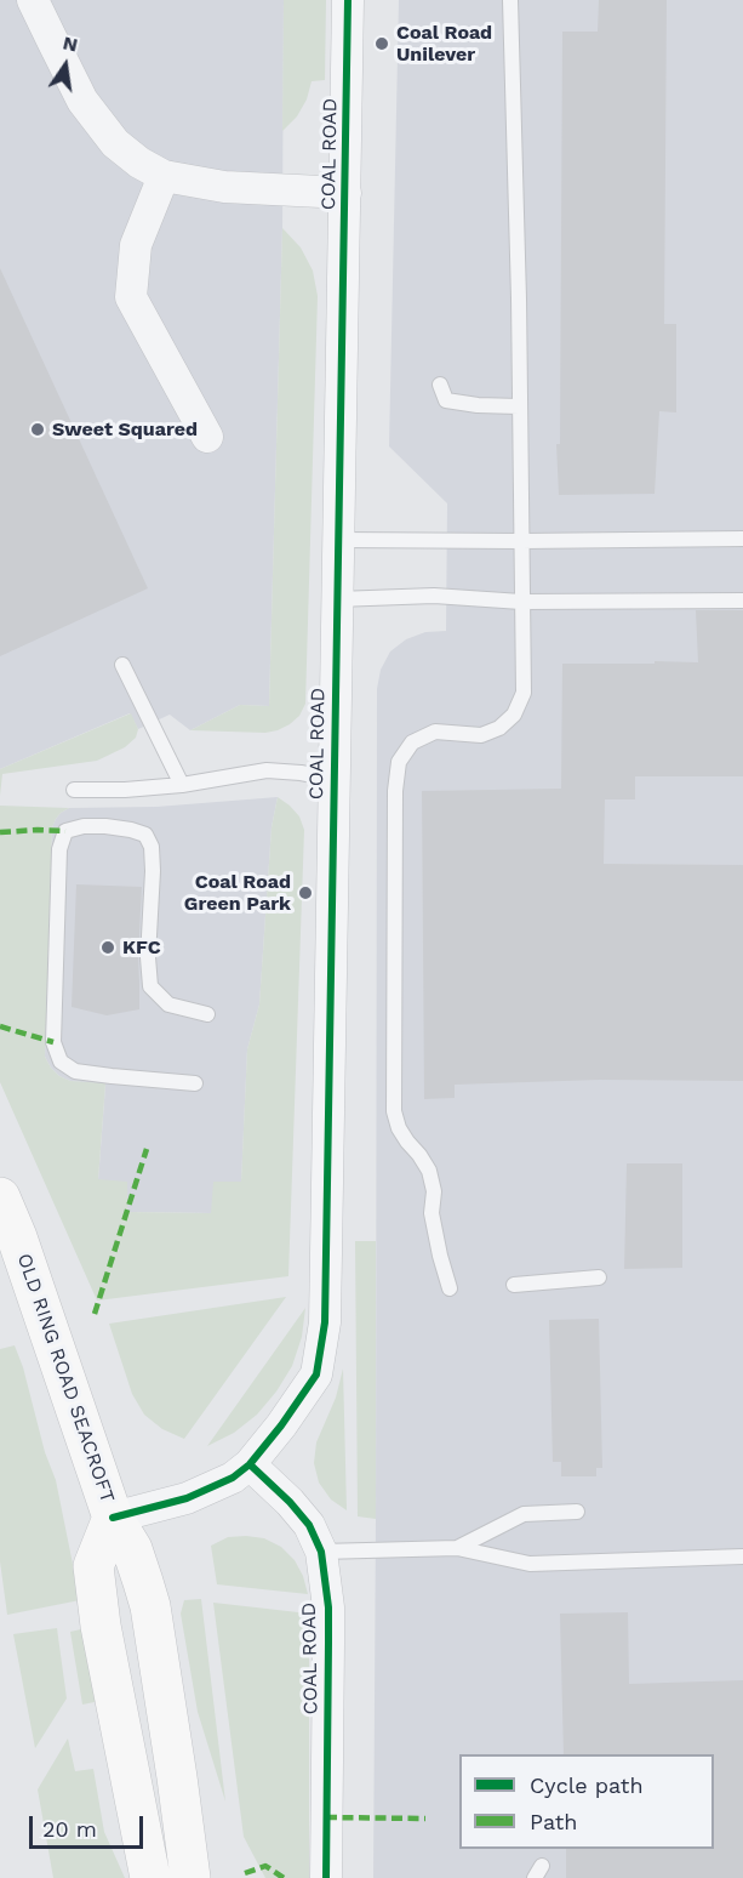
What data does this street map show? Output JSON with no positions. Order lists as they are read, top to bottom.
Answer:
{
  "streets": {
    "main road": ["OLD RING ROAD SEACROFT"],
    "street": ["COAL ROAD"]
  },
  "crossings": [
    ["COAL ROAD", "OLD RING ROAD SEACROFT"]
  ],
  "places": [
    "Coal Road Unilever",
    "Sweet Squared",
    "Coal Road Green Park",
    "KFC"
  ],
  "legend": ["Cycle path", "Path"],
  "scale_bar": "20 m",
  "north": "top"
}
